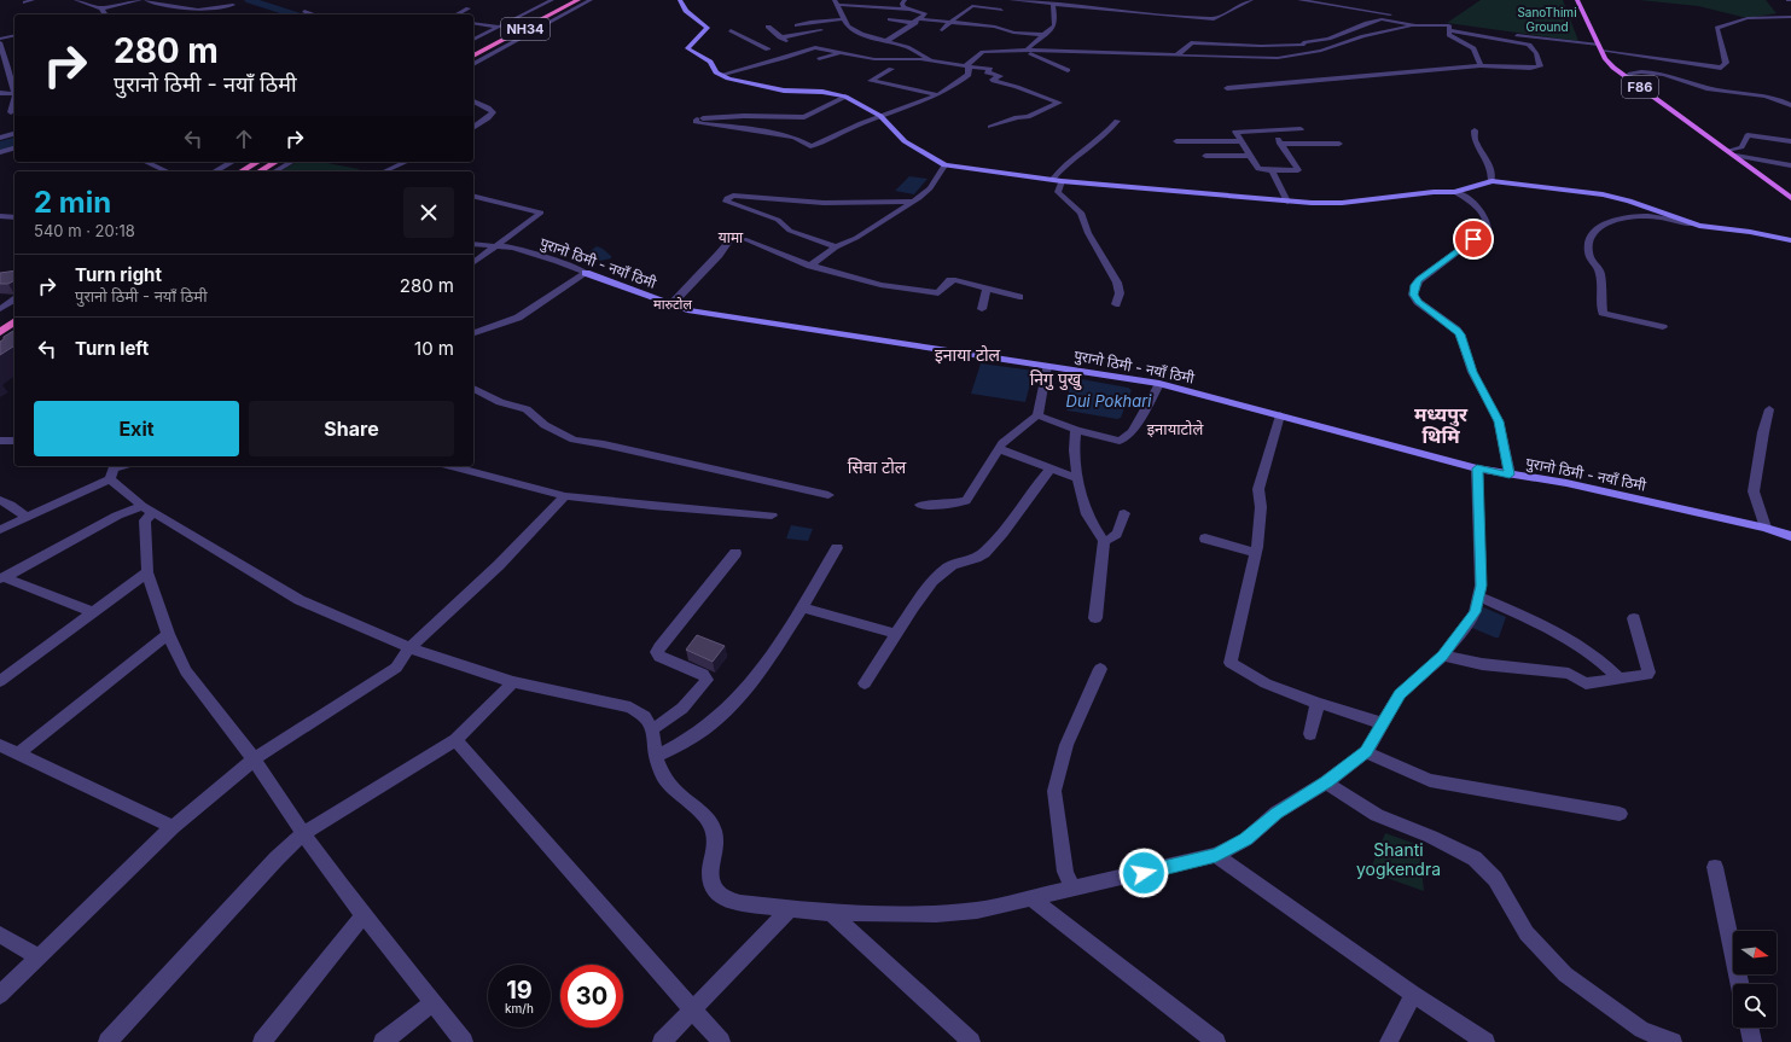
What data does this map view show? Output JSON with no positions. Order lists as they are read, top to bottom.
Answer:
{
  "streets": {
    "highway": ["NH34"],
    "main road": ["F86", "पुरानो ठिमी - नयाँ ठिमी"]
  },
  "districts": [
    "यामा",
    "मारुटोल",
    "इनाया टोल",
    "निगु पुखु",
    "मध्यपुर थिमि",
    "इनायाटोले",
    "सिवा टोल"
  ],
  "water": ["Dui Pokhari"],
  "parks": ["SanoThimi Ground", "Shanti yogkendra"],
  "north": "right",
  "page": {
    "turn": ["280 m", "पुरानो ठिमी - नयाँ ठिमी"],
    "heading": ["2 min", "540 m · 20:18"],
    "list": [
      {
        "name": "Turn right",
        "note": "पुरानो ठिमी - नयाँ ठिमी",
        "value": "280 m"
      },
      {
        "name": "Turn left",
        "value": "10 m"
      }
    ],
    "buttons": ["Exit", "Share"],
    "speed": "19 km/h",
    "limit": "30"
  }
}
